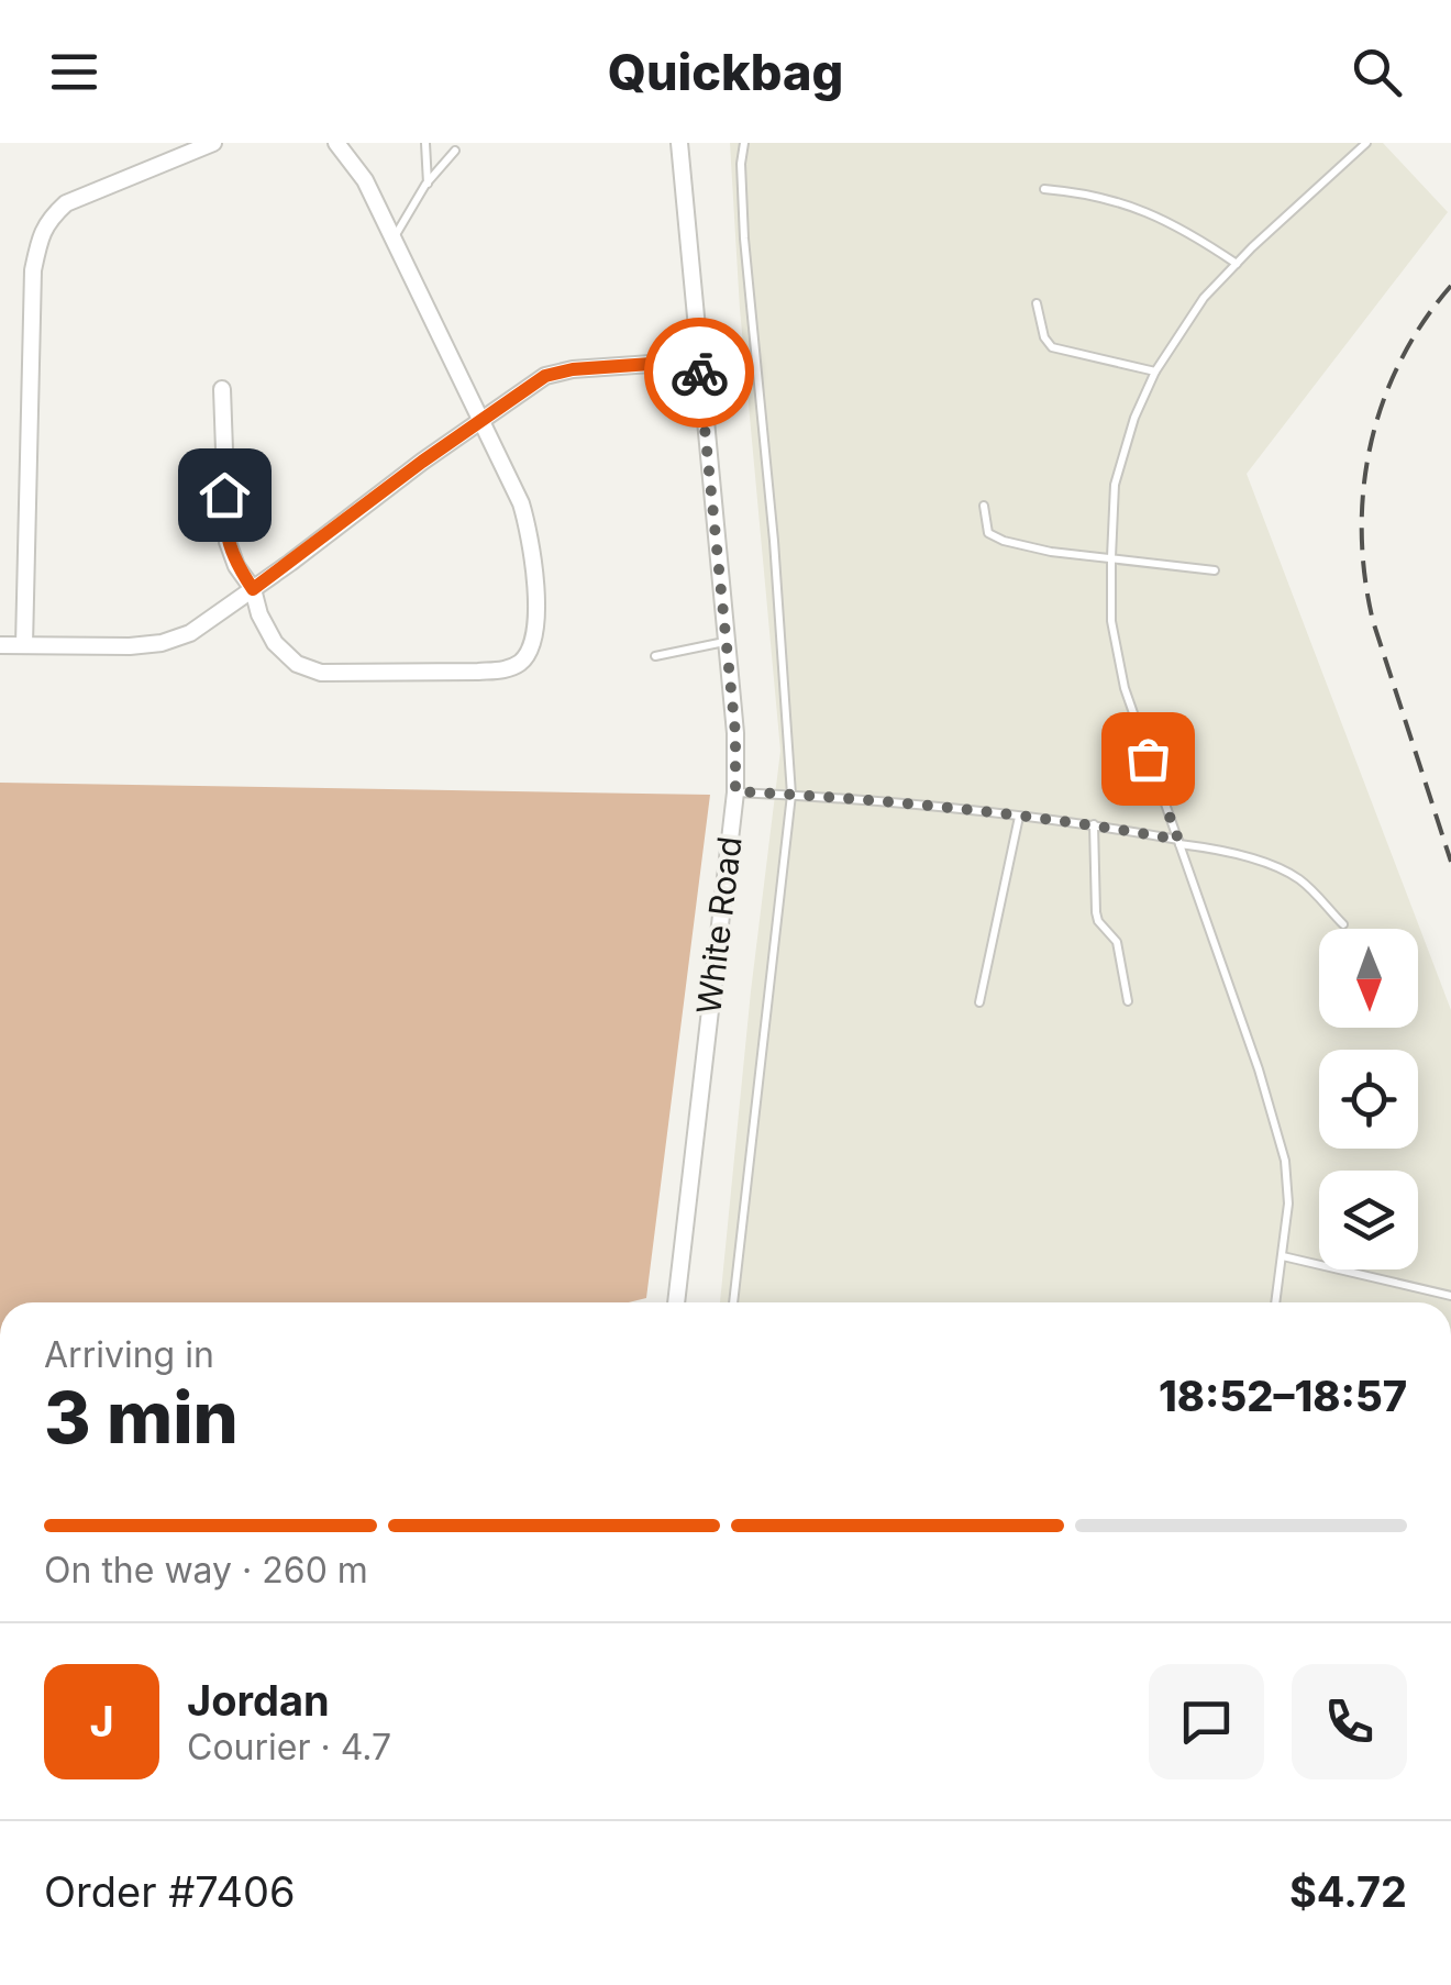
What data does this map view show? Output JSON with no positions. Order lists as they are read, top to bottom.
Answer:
{
  "streets": {
    "street": ["White Road"]
  },
  "north": "bottom",
  "page": {
    "header": "Quickbag",
    "heading": ["3 min", "Arriving in", "18:52–18:57"],
    "panel": [
      "Jordan",
      "Courier · 4.7",
      "Order #7406",
      "$4.72"
    ],
    "bar": "On the way · 260 m",
    "round": "J"
  }
}
